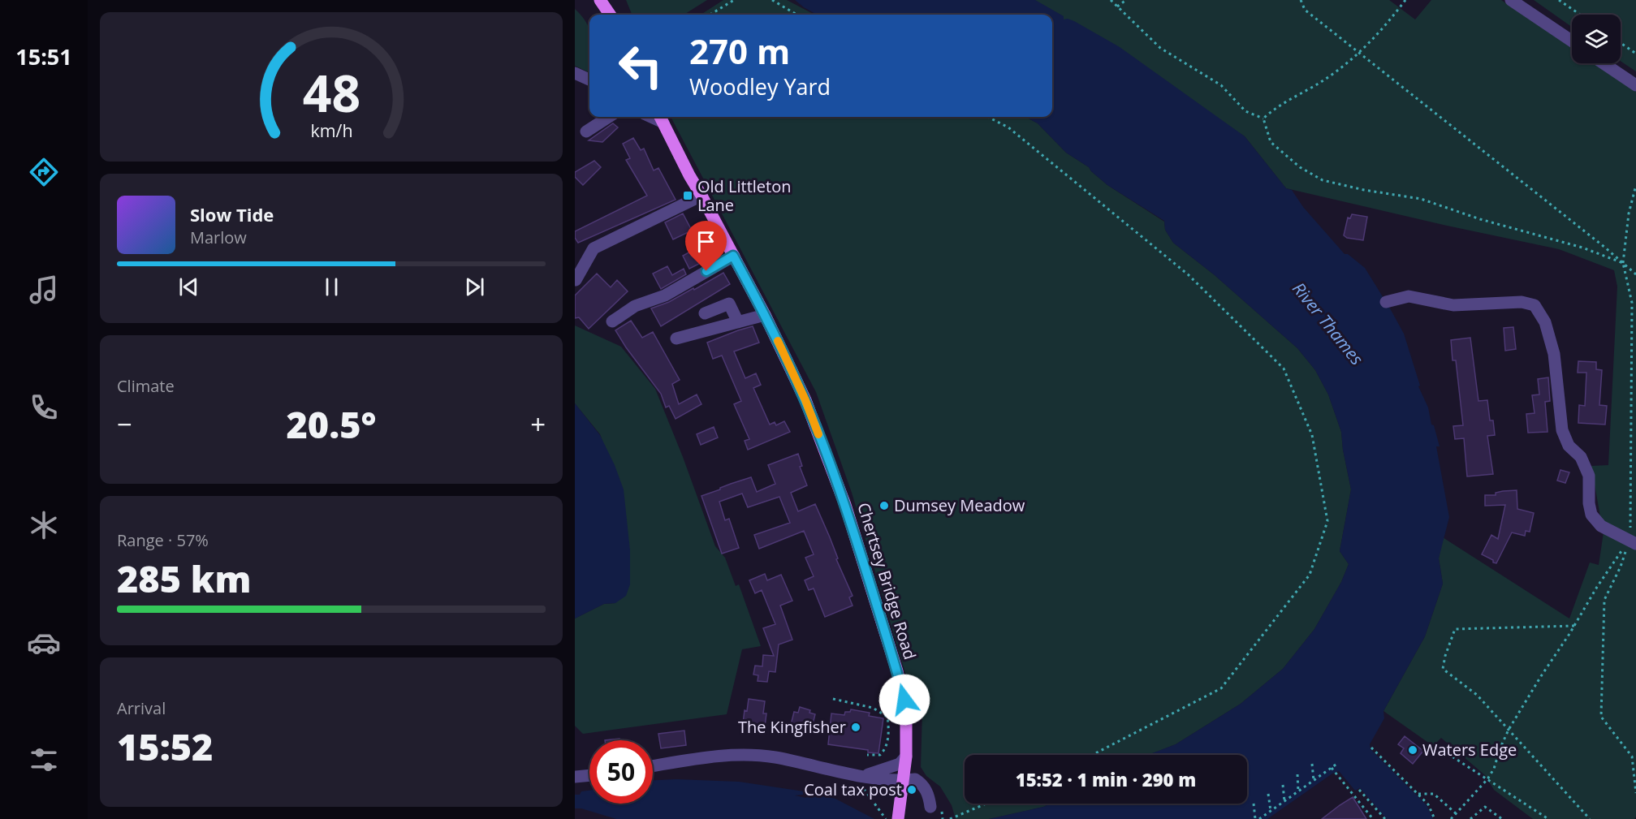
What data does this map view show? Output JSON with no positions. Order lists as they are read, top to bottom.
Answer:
{
  "streets": {
    "main road": ["Chertsey Bridge Road"]
  },
  "water": ["River Thames"],
  "places": {
    "transit": ["Old Littleton Lane"],
    "other": [
      "Dumsey Meadow",
      "The Kingfisher",
      "Waters Edge",
      "Coal tax post"
    ]
  },
  "page": {
    "tabs": "15:51",
    "turn": ["270 m", "Woodley Yard"],
    "song": ["Slow Tide", "Marlow"],
    "tile": [
      "Climate",
      ["Range · 57%", "285 km"],
      ["Arrival", "15:52"]
    ],
    "heat": ["−", "20.5°", "+"],
    "limit": "50",
    "trip": "15:52 · 1 min · 290 m",
    "gauge": ["48", "km/h"]
  }
}
